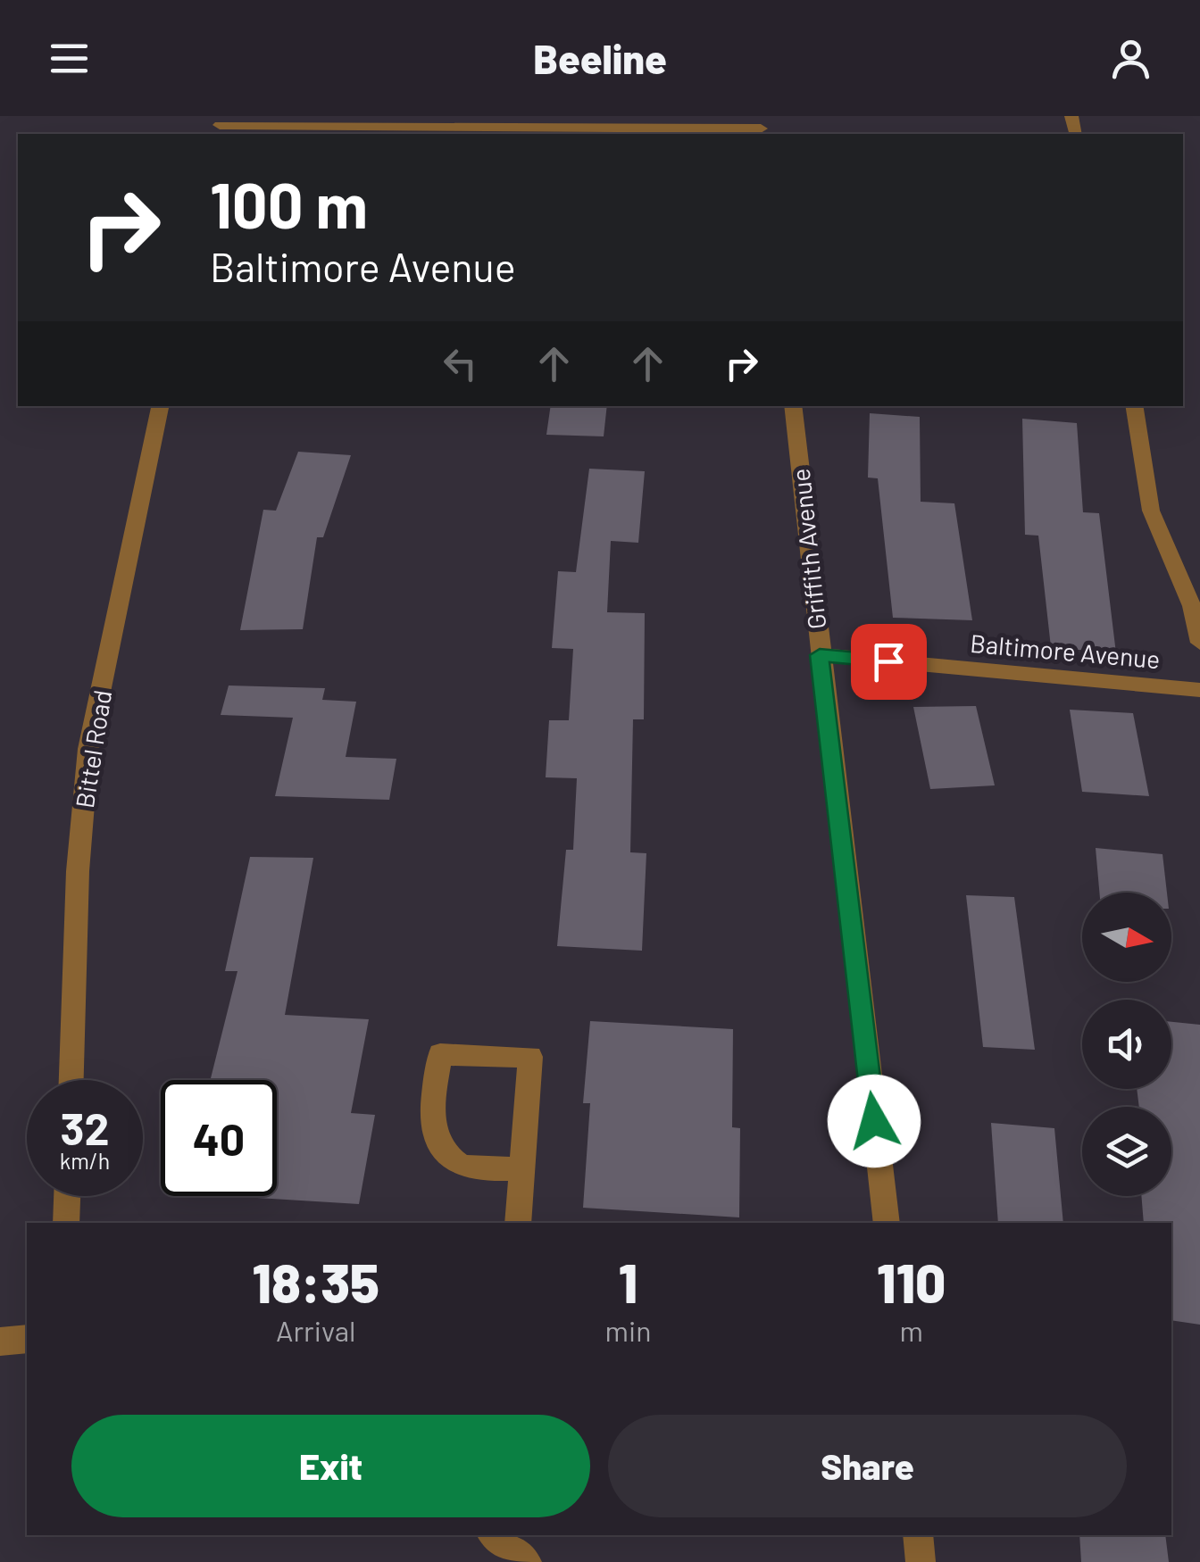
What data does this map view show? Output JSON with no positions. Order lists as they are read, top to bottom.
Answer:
{
  "streets": {
    "street": ["Griffith Avenue", "Baltimore Avenue", "Bittel Road"]
  },
  "crossings": [
    ["Griffith Avenue", "Baltimore Avenue"]
  ],
  "north": "right",
  "page": {
    "header": "Beeline",
    "turn": ["100 m", "Baltimore Avenue"],
    "speed": "32 km/h",
    "limit": "40",
    "eta": [
      "18:35",
      "Arrival",
      "1",
      "min",
      "110",
      "m"
    ],
    "buttons": ["Exit", "Share"]
  }
}
